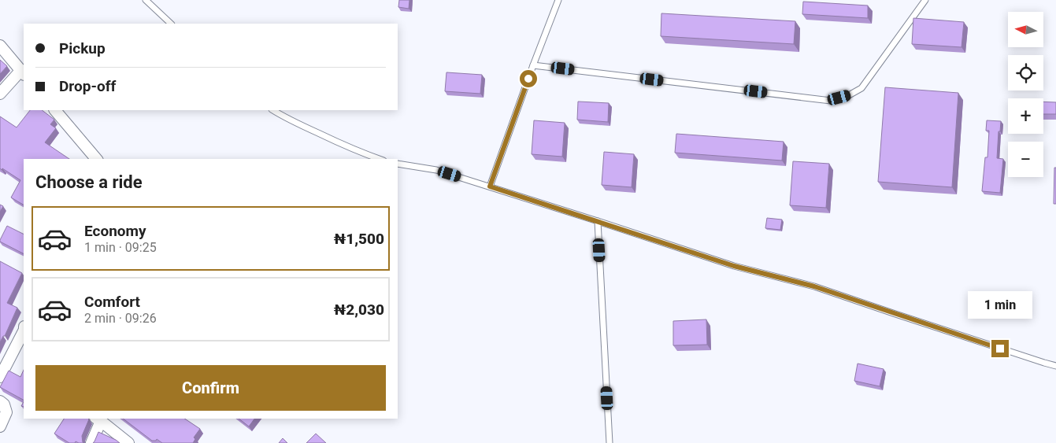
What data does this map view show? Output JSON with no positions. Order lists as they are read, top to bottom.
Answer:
{
  "north": "left",
  "page": {
    "map_buttons": ["+", "−"],
    "banner": ["Pickup", "Drop-off"],
    "heading": "Choose a ride",
    "list": [
      {
        "name": "Economy",
        "note": "1 min · 09:25",
        "value": "₦1,500"
      },
      {
        "name": "Comfort",
        "note": "2 min · 09:26",
        "value": "₦2,030"
      }
    ],
    "bubble": "1 min",
    "buttons": "Confirm"
  }
}
